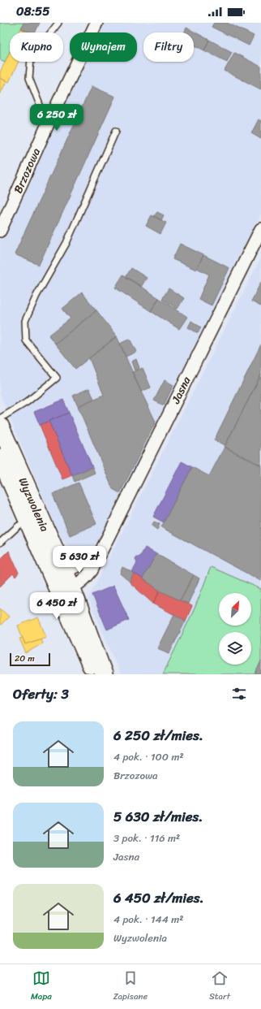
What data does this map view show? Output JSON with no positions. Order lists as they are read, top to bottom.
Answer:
{
  "streets": {
    "street": ["Brzozowa", "Jasna", "Wyzwolenia"]
  },
  "crossings": [
    ["Jasna", "Wyzwolenia"]
  ],
  "scale_bar": "20 m",
  "north": "top right",
  "page": {
    "status": "08:55",
    "chip": ["Kupno", "Wynajem", "Filtry"],
    "price": ["6 250 zł", "5 630 zł", "6 450 zł"],
    "scale": "20 m",
    "heading": "Oferty: 3",
    "list": [
      {
        "name": "6 250 zł/mies.",
        "note": "4 pok. · 100 m² · Brzozowa"
      },
      {
        "name": "5 630 zł/mies.",
        "note": "3 pok. · 116 m² · Jasna"
      },
      {
        "name": "6 450 zł/mies.",
        "note": "4 pok. · 144 m² · Wyzwolenia"
      }
    ],
    "tabs": ["Mapa", "Zapisane", "Start"]
  }
}
